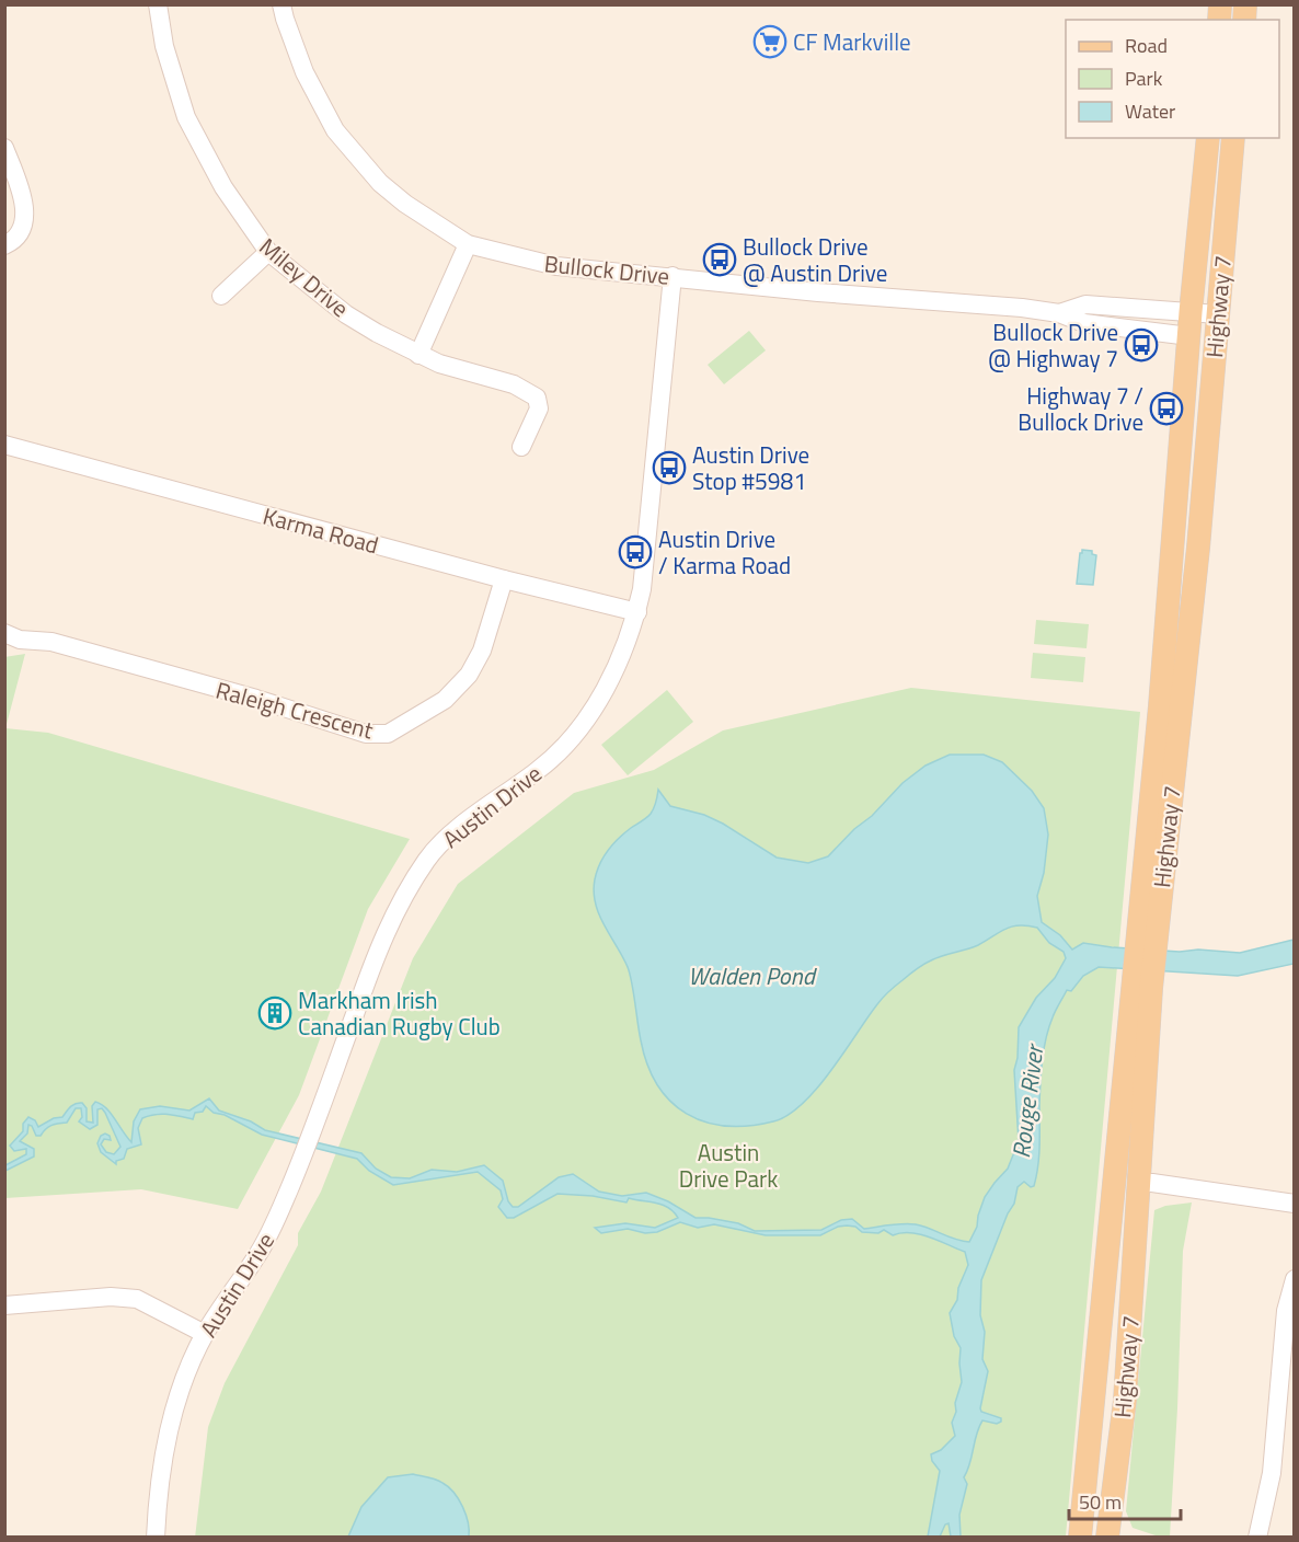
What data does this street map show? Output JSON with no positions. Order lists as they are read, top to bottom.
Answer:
{
  "streets": {
    "main road": ["Highway 7"],
    "street": [
      "Bullock Drive",
      "Miley Drive",
      "Karma Road",
      "Raleigh Crescent",
      "Austin Drive"
    ]
  },
  "crossings": [
    ["Bullock Drive", "Highway 7"],
    ["Bullock Drive", "Austin Drive"],
    ["Karma Road", "Raleigh Crescent"],
    ["Karma Road", "Austin Drive"]
  ],
  "water": ["Walden Pond", "Rouge River"],
  "parks": ["Austin Drive Park"],
  "places": {
    "supermarket": ["CF Markville"],
    "bus stop": [
      "Bullock Drive @ Austin Drive",
      "Bullock Drive @ Highway 7",
      "Highway 7 / Bullock Drive",
      "Austin Drive Stop #5981",
      "Austin Drive / Karma Road"
    ],
    "building": ["Markham Irish Canadian Rugby Club"]
  },
  "legend": ["Road", "Park", "Water"],
  "scale_bar": "50 m"
}
